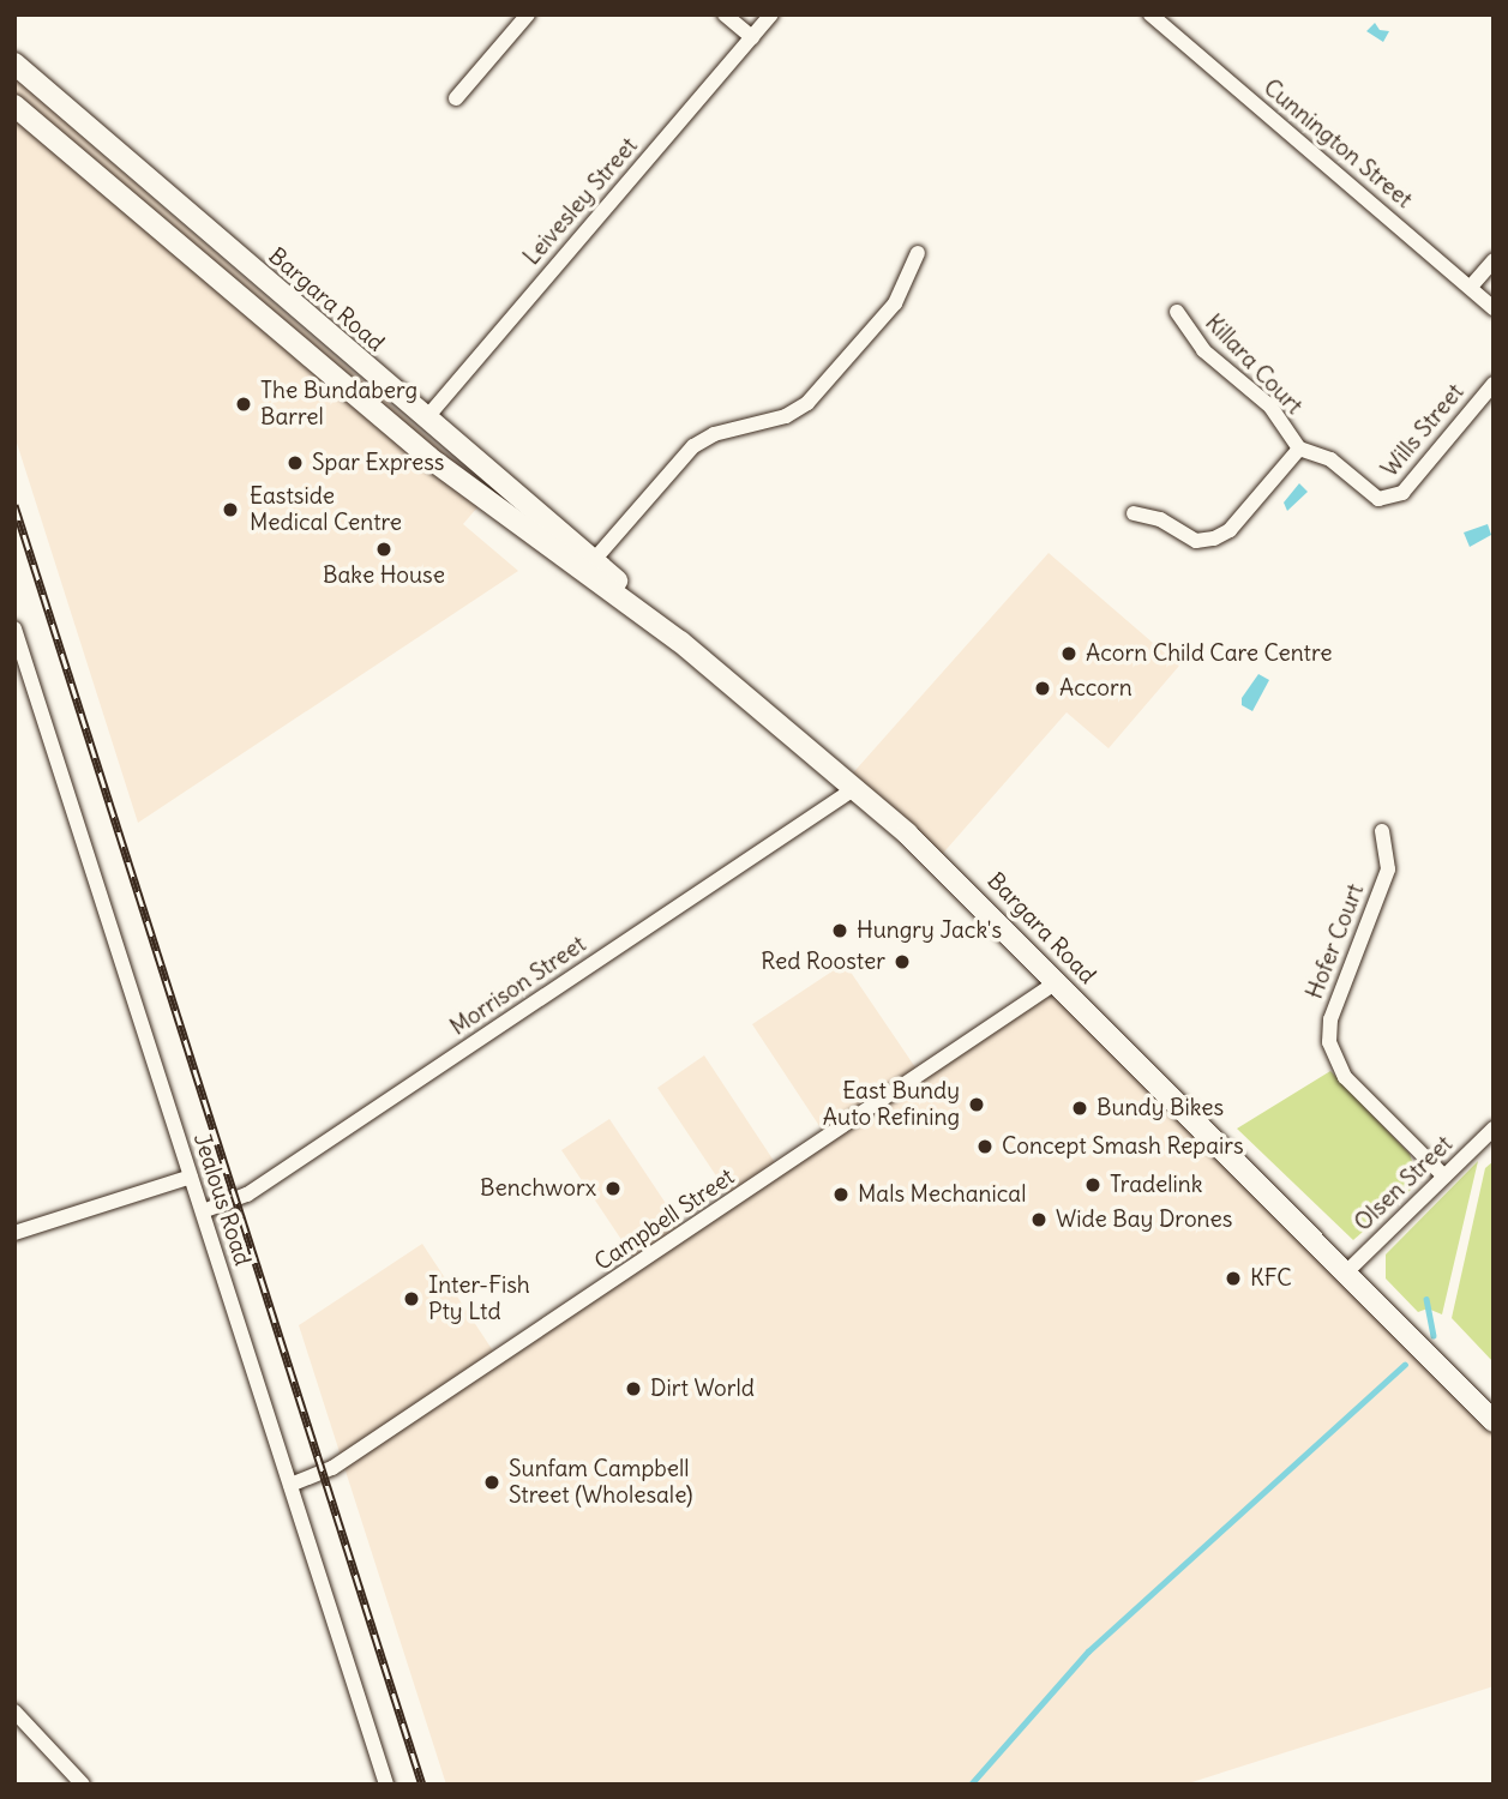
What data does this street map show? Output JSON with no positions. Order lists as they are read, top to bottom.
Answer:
{
  "streets": {
    "main road": ["Bargara Road"],
    "street": [
      "Cunnington Street",
      "Leivesley Street",
      "Killara Court",
      "Wills Street",
      "Hofer Court",
      "Morrison Street",
      "Olsen Street",
      "Jealous Road",
      "Campbell Street"
    ]
  },
  "crossings": [
    ["Leivesley Street", "Bargara Road"],
    ["Bargara Road", "Morrison Street"],
    ["Bargara Road", "Olsen Street"],
    ["Bargara Road", "Campbell Street"],
    ["Killara Court", "Wills Street"],
    ["Hofer Court", "Olsen Street"],
    ["Morrison Street", "Jealous Road"],
    ["Jealous Road", "Campbell Street"]
  ],
  "places": [
    "The Bundaberg Barrel",
    "Spar Express",
    "Eastside Medical Centre",
    "Bake House",
    "Acorn Child Care Centre",
    "Accorn",
    "Hungry Jack's",
    "Red Rooster",
    "East Bundy Auto Refining",
    "Bundy Bikes",
    "Concept Smash Repairs",
    "Tradelink",
    "Benchworx",
    "Mals Mechanical",
    "Wide Bay Drones",
    "KFC",
    "Inter-Fish Pty Ltd",
    "Dirt World",
    "Sunfam Campbell Street (Wholesale)"
  ]
}
